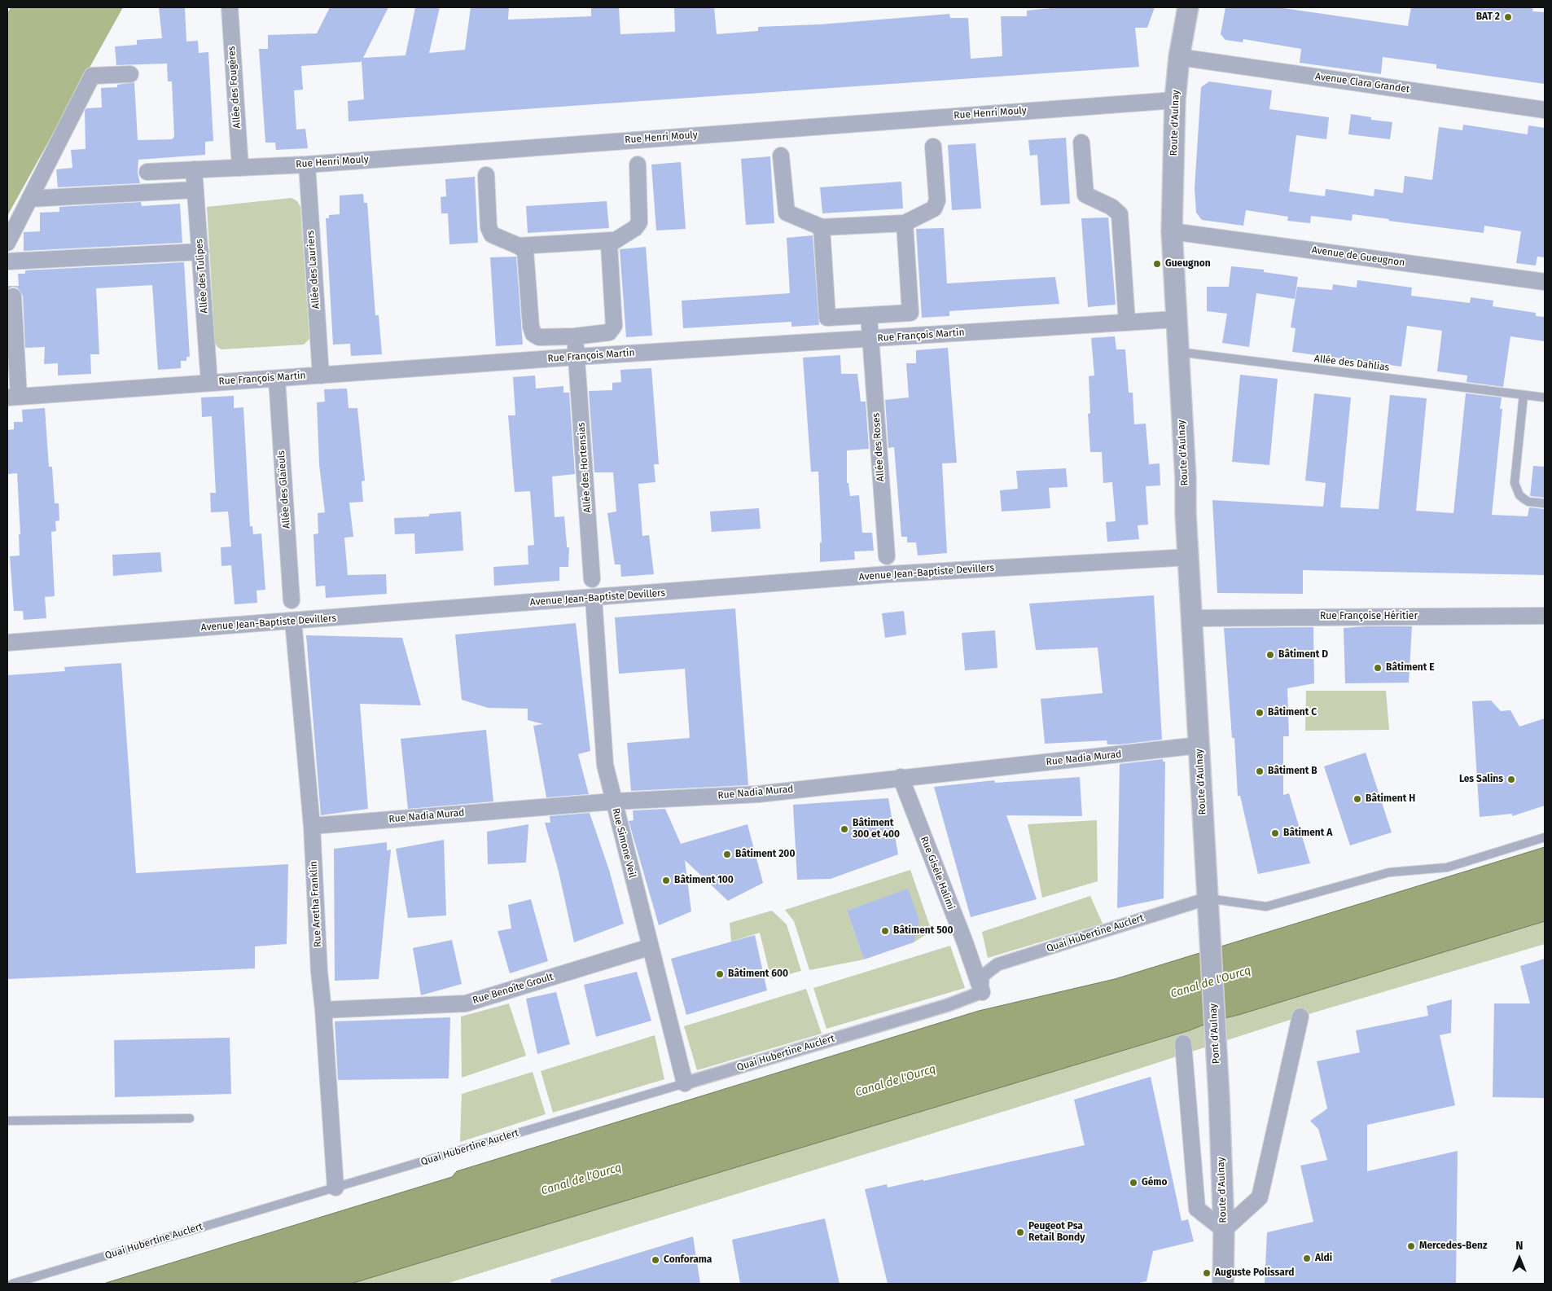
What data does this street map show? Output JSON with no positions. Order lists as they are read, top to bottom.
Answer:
{
  "streets": {
    "street": [
      "Avenue Clara Grandet",
      "Allée des Fougères",
      "Rue Henri Mouly",
      "Route d'Aulnay",
      "Avenue de Gueugnon",
      "Allée des Lauriers",
      "Allée des Tulipes",
      "Rue François Martin",
      "Allée des Roses",
      "Allée des Hortensias",
      "Allée des Glaïeuls",
      "Avenue Jean-Baptiste Devillers",
      "Rue Françoise Héritier",
      "Rue Nadia Murad",
      "Rue Simone Veil",
      "Rue Gisèle Halimi",
      "Rue Aretha Franklin",
      "Quai Hubertine Auclert",
      "Rue Benoîte Groult",
      "Pont d'Aulnay"
    ],
    "lane": ["Allée des Dahlias"]
  },
  "crossings": [
    ["Avenue Clara Grandet", "Route d'Aulnay"],
    ["Allée des Fougères", "Rue Henri Mouly"],
    ["Rue Henri Mouly", "Route d'Aulnay"],
    ["Rue Henri Mouly", "Allée des Lauriers"],
    ["Rue Henri Mouly", "Allée des Tulipes"],
    ["Route d'Aulnay", "Avenue de Gueugnon"],
    ["Route d'Aulnay", "Rue François Martin"],
    ["Route d'Aulnay", "Allée des Dahlias"],
    ["Route d'Aulnay", "Avenue Jean-Baptiste Devillers"],
    ["Route d'Aulnay", "Rue Françoise Héritier"],
    ["Route d'Aulnay", "Rue Nadia Murad"],
    ["Route d'Aulnay", "Quai Hubertine Auclert"],
    ["Route d'Aulnay", "Pont d'Aulnay"],
    ["Allée des Lauriers", "Rue François Martin"],
    ["Allée des Tulipes", "Rue François Martin"],
    ["Rue François Martin", "Allée des Roses"],
    ["Rue François Martin", "Allée des Hortensias"],
    ["Rue François Martin", "Allée des Glaïeuls"],
    ["Avenue Jean-Baptiste Devillers", "Rue Simone Veil"],
    ["Avenue Jean-Baptiste Devillers", "Rue Aretha Franklin"],
    ["Rue Nadia Murad", "Rue Simone Veil"],
    ["Rue Nadia Murad", "Rue Gisèle Halimi"],
    ["Rue Nadia Murad", "Rue Aretha Franklin"],
    ["Rue Simone Veil", "Quai Hubertine Auclert"],
    ["Rue Simone Veil", "Rue Benoîte Groult"],
    ["Rue Gisèle Halimi", "Quai Hubertine Auclert"],
    ["Rue Aretha Franklin", "Quai Hubertine Auclert"],
    ["Rue Aretha Franklin", "Rue Benoîte Groult"],
    ["Quai Hubertine Auclert", "Pont d'Aulnay"]
  ],
  "water": ["Canal de l'Ourcq"],
  "places": [
    "BAT 2",
    "Gueugnon",
    "Bâtiment D",
    "Bâtiment E",
    "Bâtiment C",
    "Bâtiment B",
    "Les Salins",
    "Bâtiment H",
    "Bâtiment 300 et 400",
    "Bâtiment A",
    "Bâtiment 200",
    "Bâtiment 100",
    "Bâtiment 500",
    "Bâtiment 600",
    "Gémo",
    "Peugeot Psa Retail Bondy",
    "Mercedes-Benz",
    "Aldi",
    "Conforama",
    "Auguste Polissard"
  ],
  "north": "top"
}
